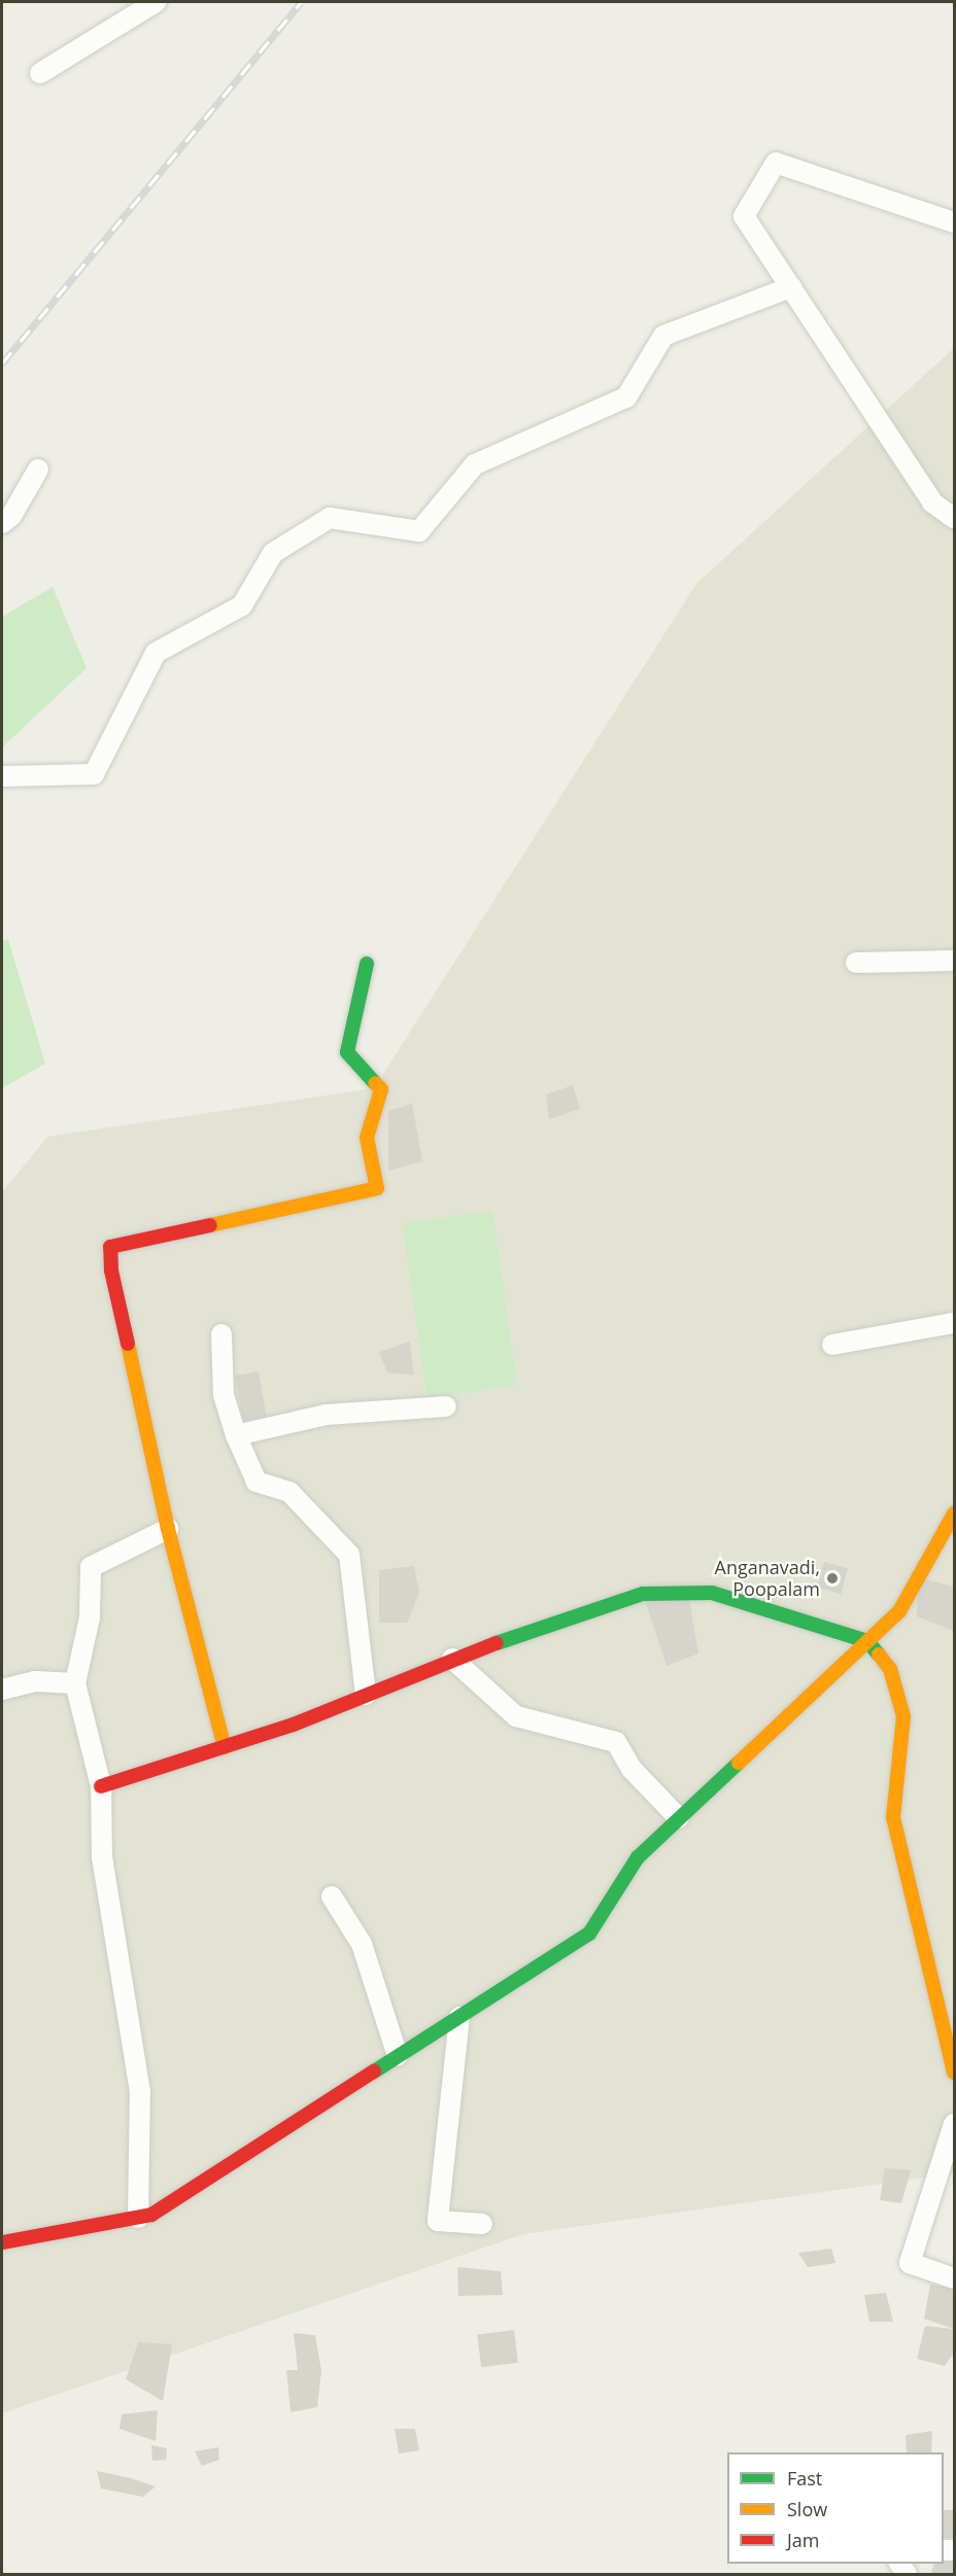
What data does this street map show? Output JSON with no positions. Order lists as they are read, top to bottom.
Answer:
{
  "places": ["Anganavadi, Poopalam"],
  "legend": ["Fast", "Slow", "Jam"]
}
